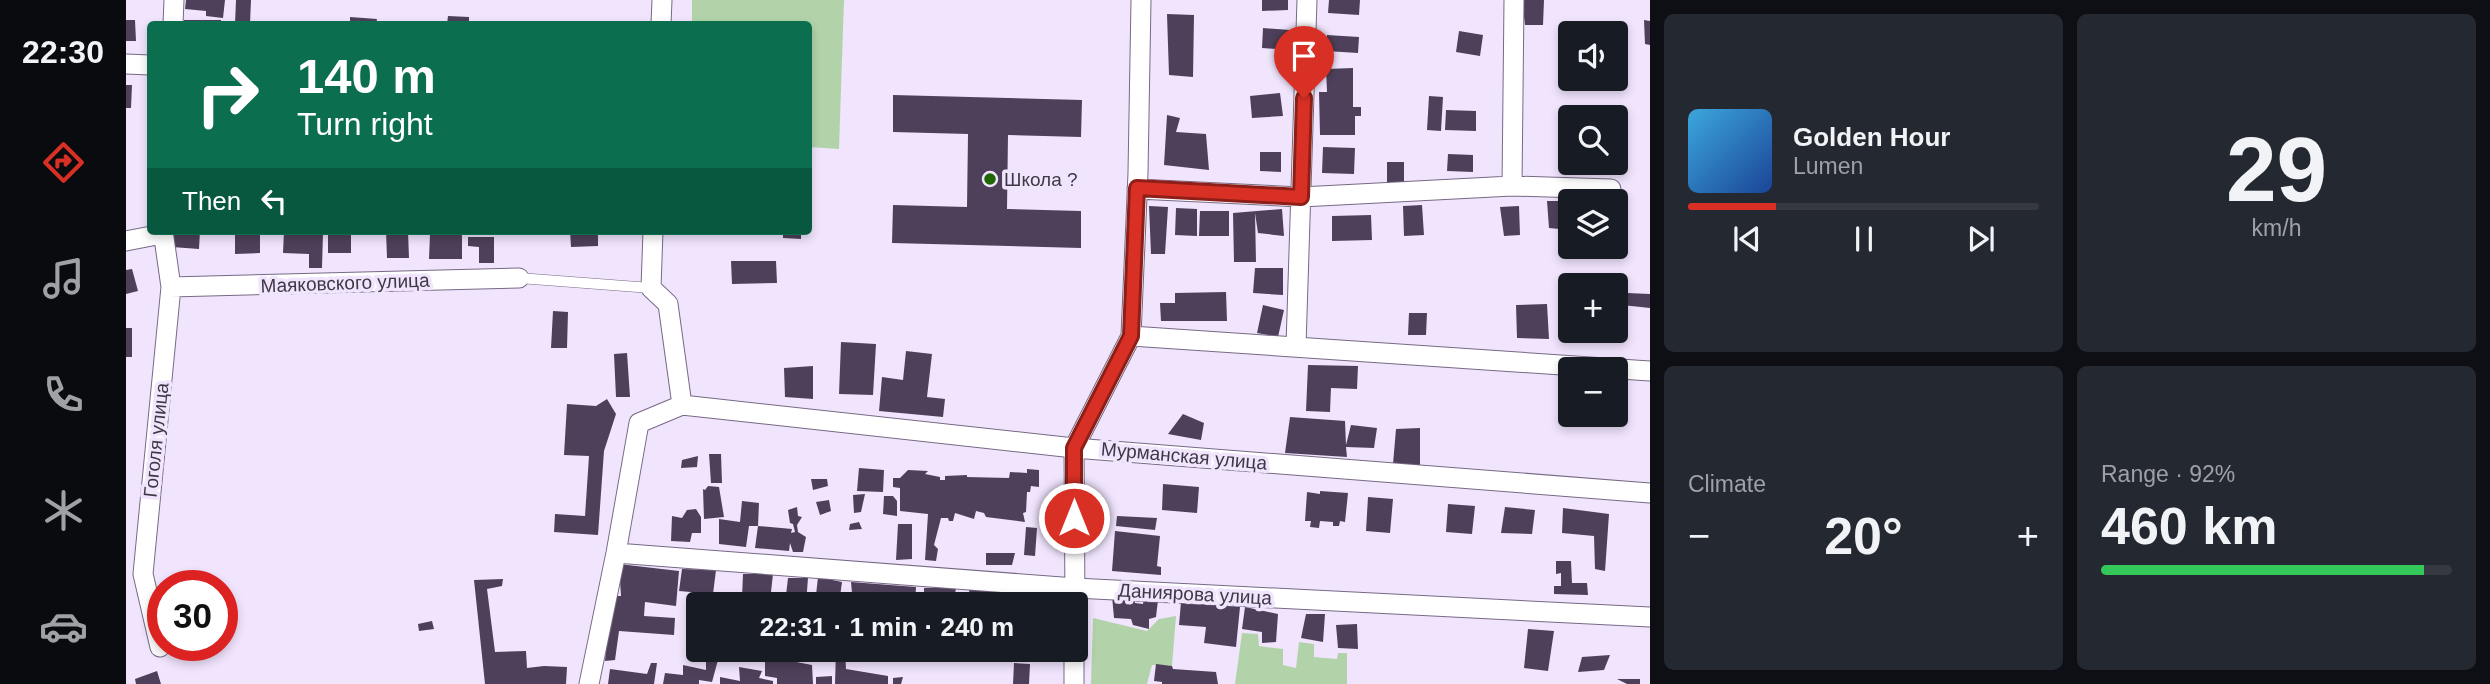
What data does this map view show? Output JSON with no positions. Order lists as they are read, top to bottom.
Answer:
{
  "streets": {
    "street": [
      "Маяковского улица",
      "Гоголя улица",
      "Мурманская улица",
      "Даниярова улица"
    ]
  },
  "crossings": [
    ["Маяковского улица", "Гоголя улица"],
    ["Мурманская улица", "Даниярова улица"]
  ],
  "places": ["Школа ?"],
  "page": {
    "tabs": "22:30",
    "tile": [
      ["29", "km/h"],
      "Climate",
      ["Range · 92%", "460 km"]
    ],
    "map_buttons": ["+", "−"],
    "turn": ["140 m", "Turn right"],
    "song": ["Golden Hour", "Lumen"],
    "then": "Then",
    "heat": ["−", "20°", "+"],
    "limit": "30",
    "trip": "22:31 · 1 min · 240 m"
  }
}
